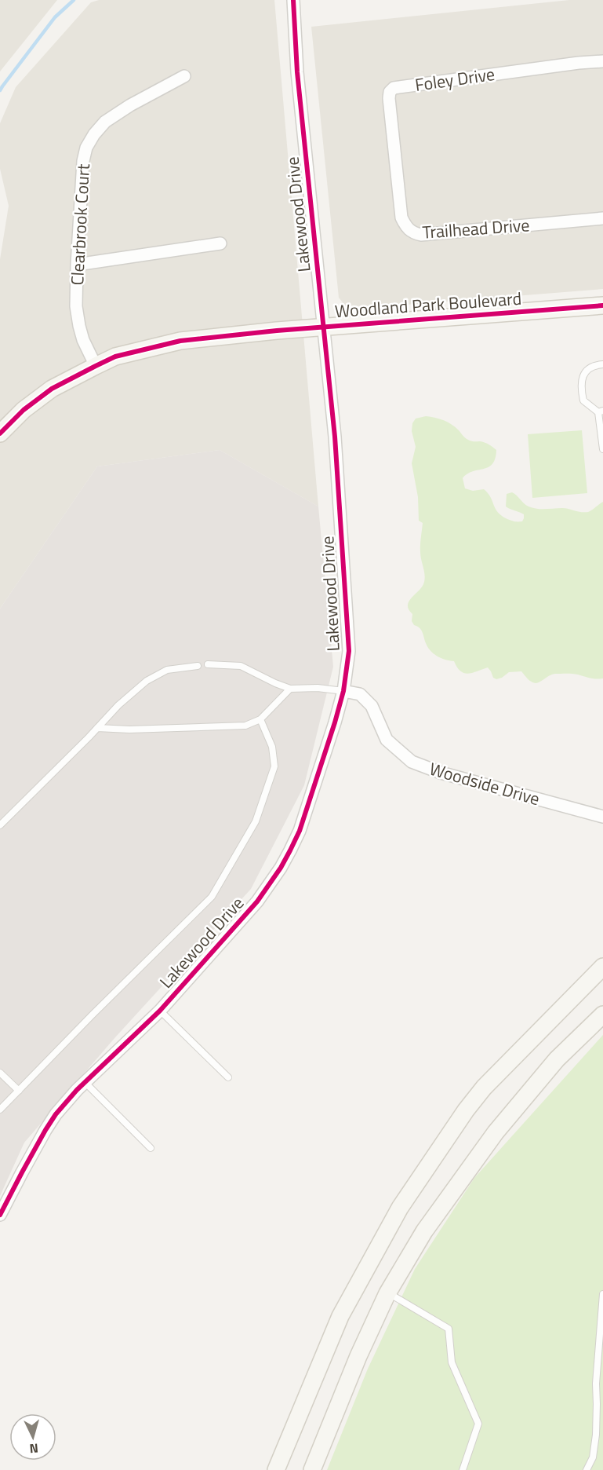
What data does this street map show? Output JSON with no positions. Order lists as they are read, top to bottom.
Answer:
{
  "streets": {
    "main road": ["Woodland Park Boulevard"],
    "street": [
      "Foley Drive",
      "Lakewood Drive",
      "Clearbrook Court",
      "Trailhead Drive",
      "Woodside Drive"
    ]
  },
  "crossings": [
    ["Foley Drive", "Trailhead Drive"],
    ["Lakewood Drive", "Woodland Park Boulevard"],
    ["Lakewood Drive", "Woodside Drive"],
    ["Clearbrook Court", "Woodland Park Boulevard"]
  ],
  "north": "bottom"
}
